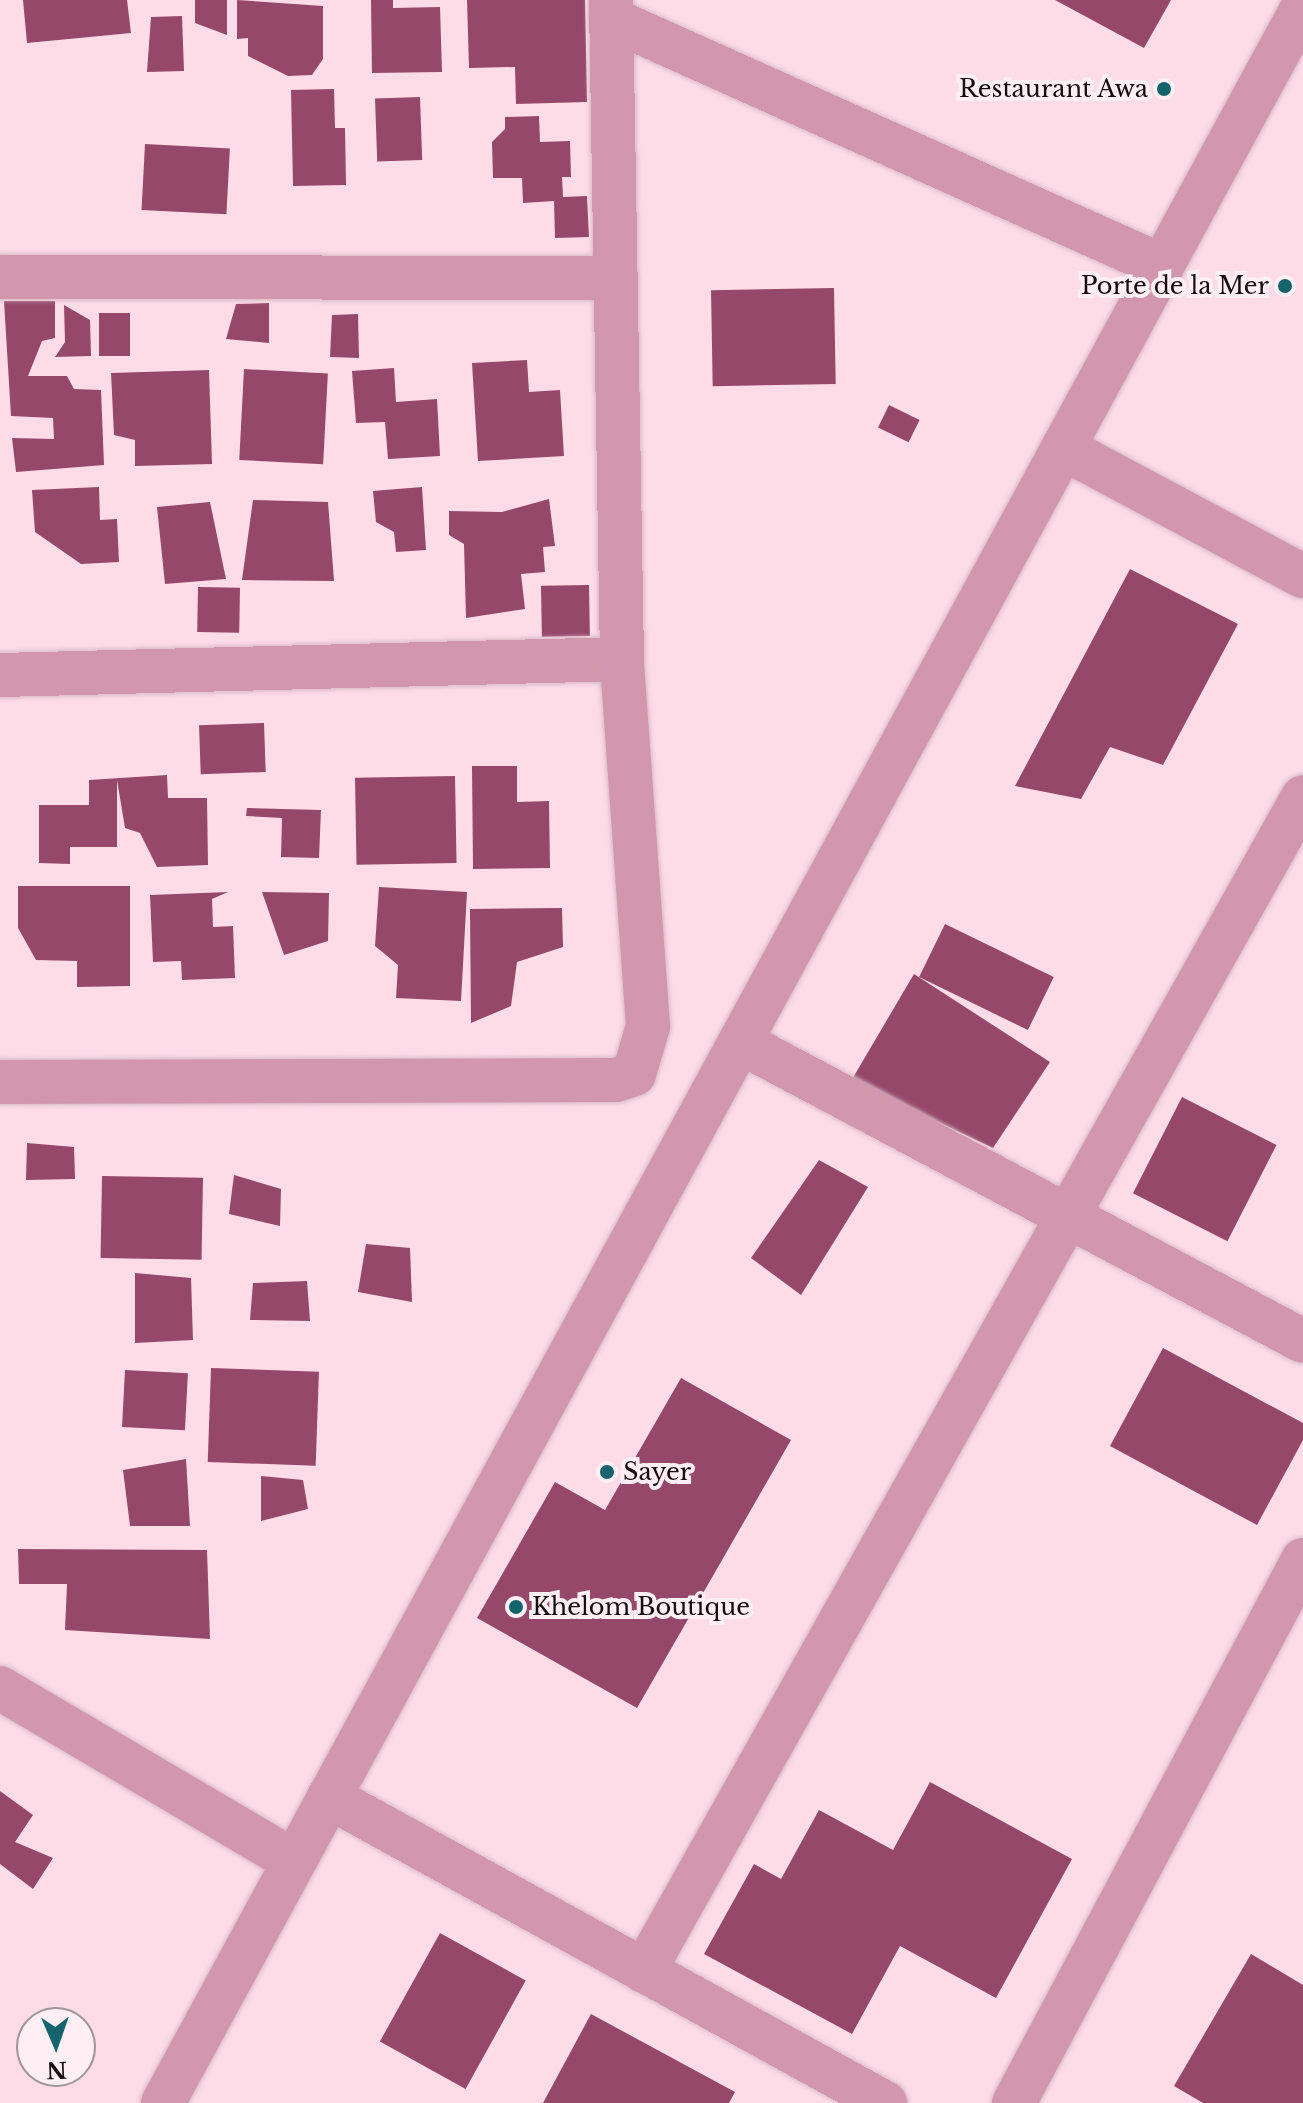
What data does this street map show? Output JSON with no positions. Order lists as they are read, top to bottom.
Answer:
{
  "places": [
    "Restaurant Awa",
    "Porte de la Mer",
    "Sayer",
    "Khelom Boutique"
  ],
  "north": "bottom"
}
